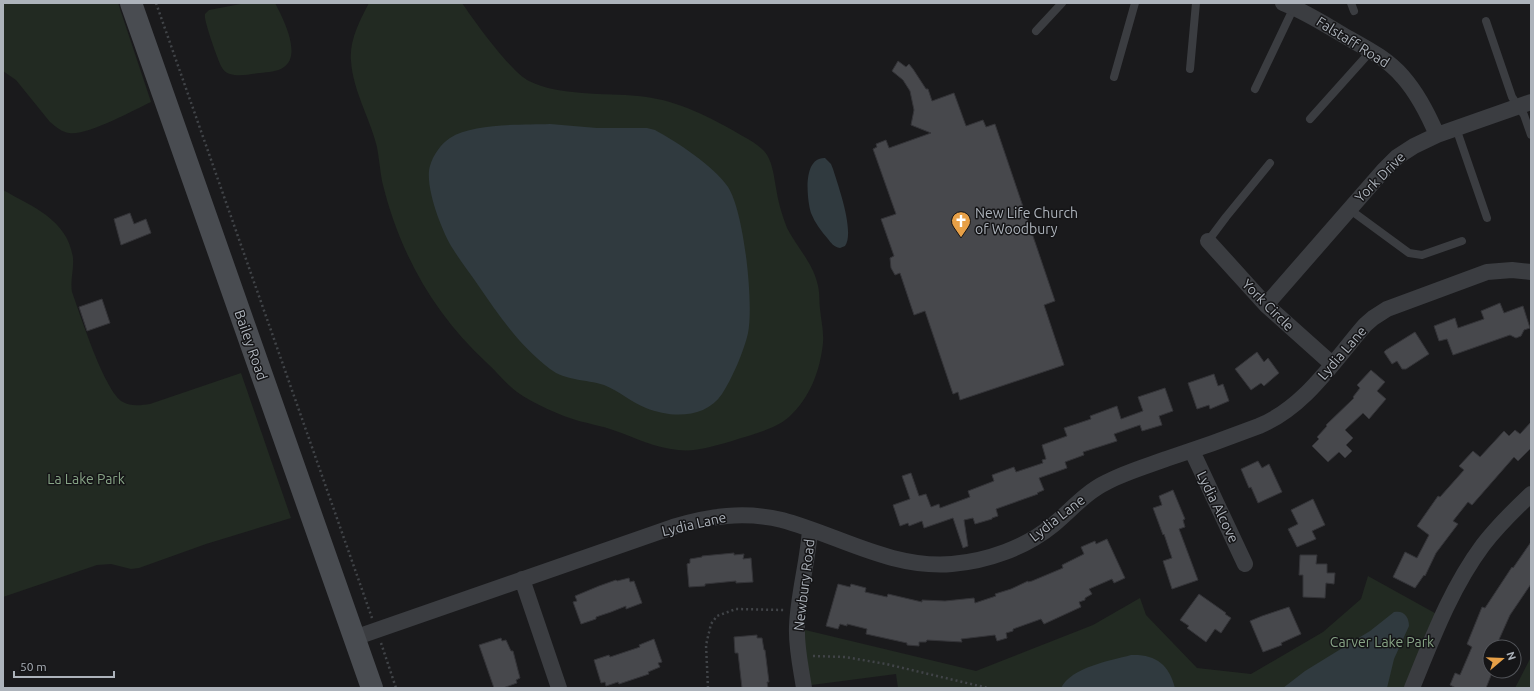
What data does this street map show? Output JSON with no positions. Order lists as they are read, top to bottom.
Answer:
{
  "streets": {
    "main road": ["Bailey Road"],
    "street": [
      "Falstaff Road",
      "York Drive",
      "York Circle",
      "Lydia Lane",
      "Lydia Alcove",
      "Newbury Road"
    ]
  },
  "crossings": [
    ["Falstaff Road", "York Drive"],
    ["York Drive", "York Circle"],
    ["York Circle", "Lydia Lane"],
    ["Bailey Road", "Lydia Lane"],
    ["Lydia Lane", "Lydia Alcove"],
    ["Lydia Lane", "Newbury Road"]
  ],
  "parks": ["La Lake Park", "Carver Lake Park"],
  "places": {
    "church": ["New Life Church of Woodbury"]
  },
  "scale_bar": "50 m",
  "north": "right"
}
